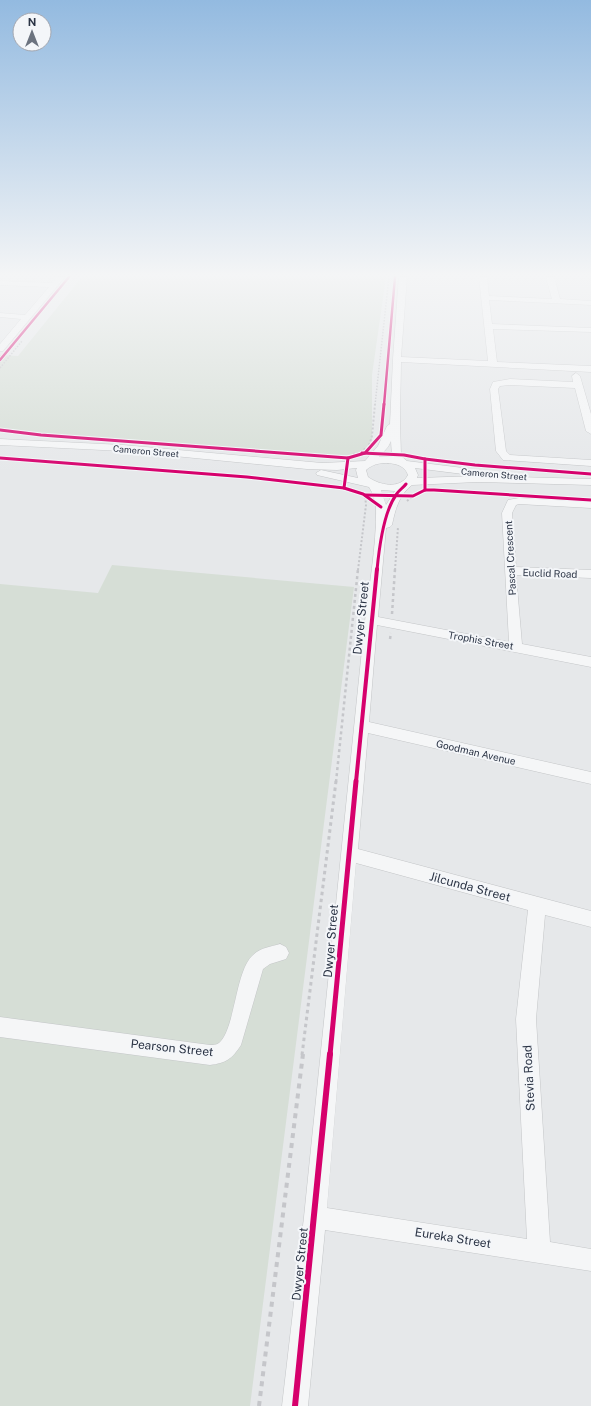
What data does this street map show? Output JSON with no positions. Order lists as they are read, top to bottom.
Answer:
{
  "streets": {
    "street": [
      "Cameron Street",
      "Pascal Crescent",
      "Euclid Road",
      "Dwyer Street",
      "Trophis Street",
      "Goodman Avenue",
      "Jilcunda Street",
      "Pearson Street",
      "Stevia Road",
      "Eureka Street"
    ]
  },
  "crossings": [
    ["Cameron Street", "Dwyer Street"],
    ["Pascal Crescent", "Euclid Road"],
    ["Pascal Crescent", "Trophis Street"],
    ["Dwyer Street", "Trophis Street"],
    ["Dwyer Street", "Goodman Avenue"],
    ["Dwyer Street", "Jilcunda Street"],
    ["Dwyer Street", "Eureka Street"],
    ["Jilcunda Street", "Stevia Road"],
    ["Stevia Road", "Eureka Street"]
  ],
  "north": "top"
}
